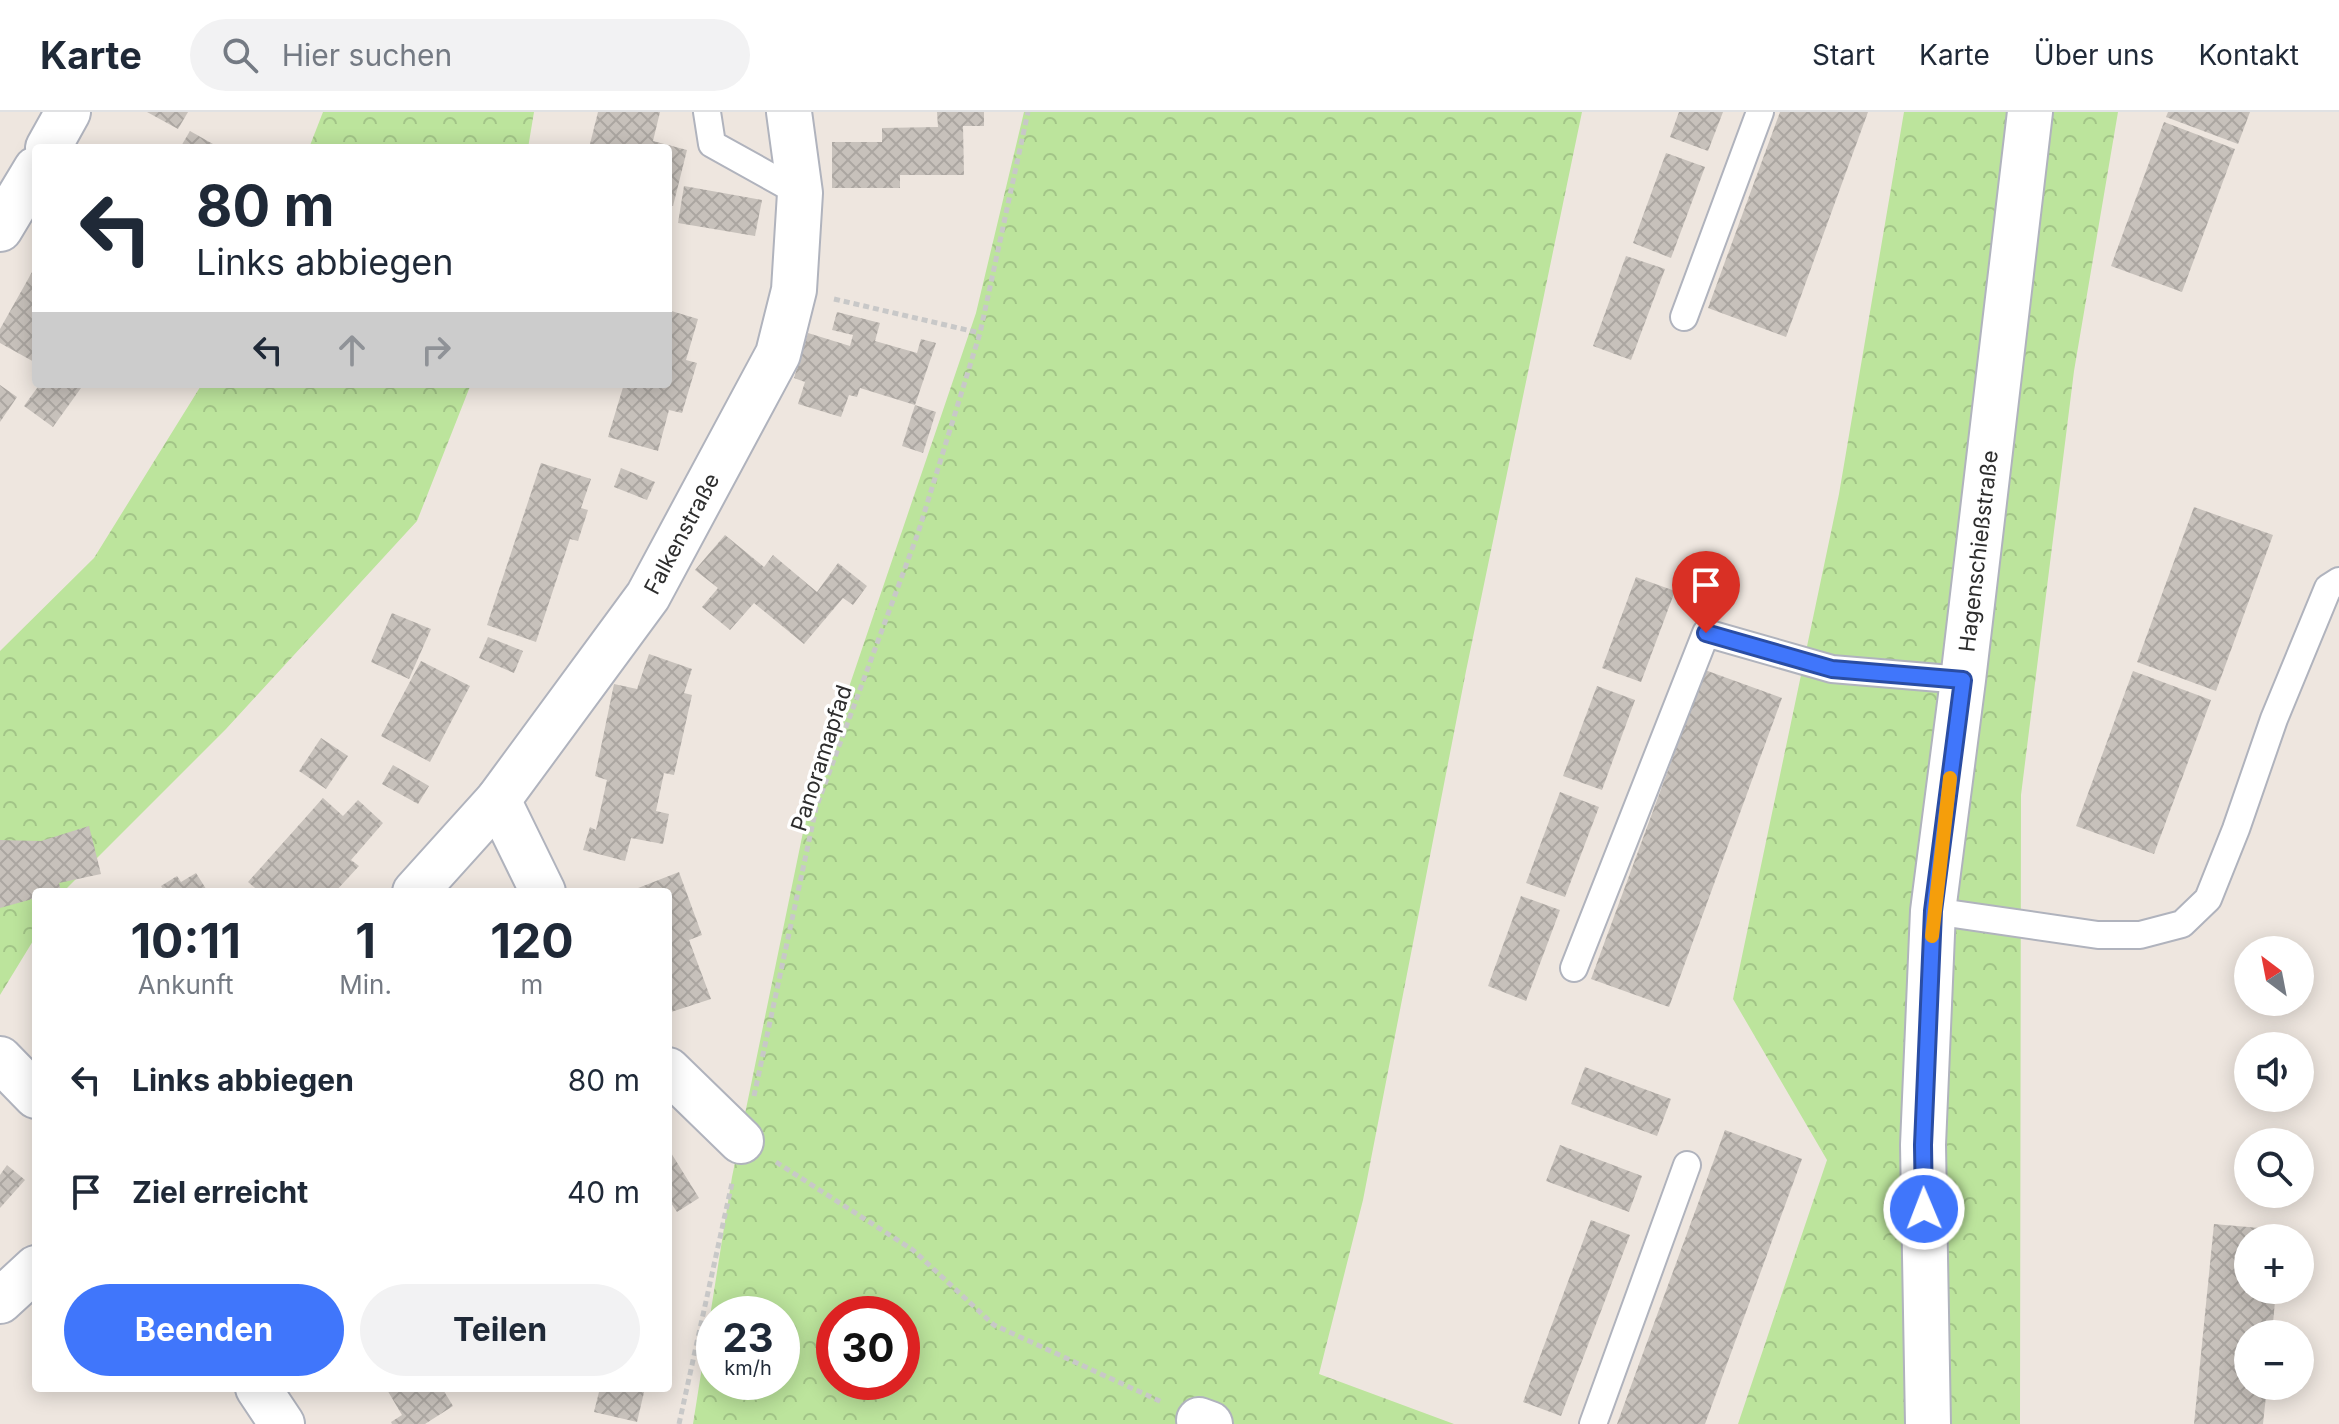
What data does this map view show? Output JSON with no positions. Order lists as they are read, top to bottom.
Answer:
{
  "streets": {
    "street": ["Falkenstraße", "Hagenschießstraße"],
    "path": ["Panoramapfad"]
  },
  "north": "top left",
  "page": {
    "header": "Karte",
    "search": "Hier suchen",
    "nav": [
      "Start",
      "Karte",
      "Über uns",
      "Kontakt"
    ],
    "turn": ["80 m", "Links abbiegen"],
    "eta": [
      "10:11",
      "Ankunft",
      "1",
      "Min.",
      "120",
      "m"
    ],
    "map_buttons": ["+", "−"],
    "list": [
      {
        "name": "Links abbiegen",
        "value": "80 m"
      },
      {
        "name": "Ziel erreicht",
        "value": "40 m"
      }
    ],
    "buttons": ["Beenden", "Teilen"],
    "speed": "23 km/h",
    "limit": "30"
  }
}
